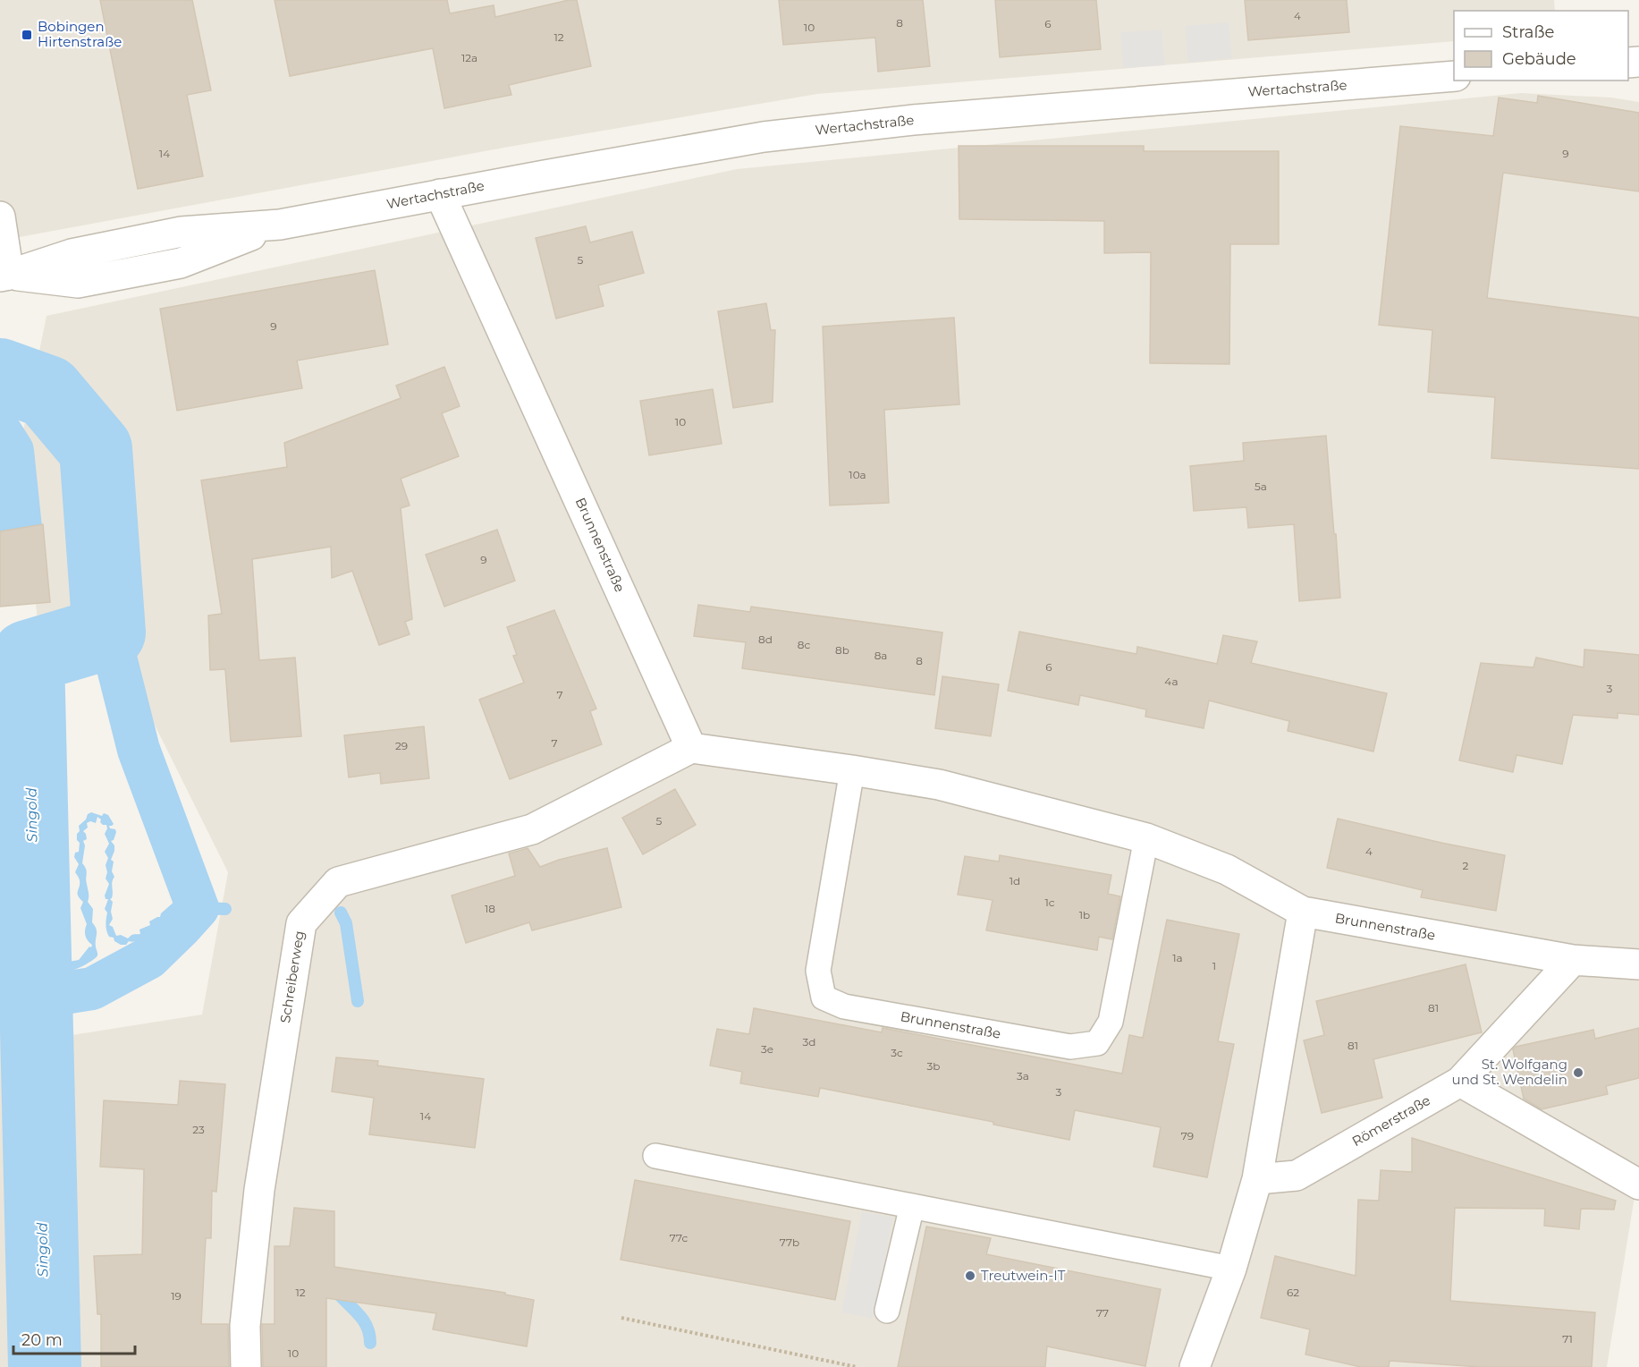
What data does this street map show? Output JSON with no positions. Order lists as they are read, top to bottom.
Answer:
{
  "streets": {
    "street": [
      "Wertachstraße",
      "Brunnenstraße",
      "Schreiberweg",
      "Römerstraße"
    ]
  },
  "crossings": [
    ["Wertachstraße", "Brunnenstraße"],
    ["Brunnenstraße", "Schreiberweg"],
    ["Brunnenstraße", "Römerstraße"]
  ],
  "water": ["Singold"],
  "places": {
    "transit": ["Bobingen Hirtenstraße"],
    "other": ["St. Wolfgang und St. Wendelin", "Treutwein-IT"]
  },
  "house_numbers": [
    "4",
    "8",
    "6",
    "10",
    "12",
    "12a",
    "14",
    "9",
    "5",
    "9",
    "10",
    "10a",
    "5a",
    "9",
    "8d",
    "8c",
    "8b",
    "8a",
    "8",
    "6",
    "4a",
    "3",
    "7",
    "7",
    "29",
    "5",
    "4",
    "2",
    "1d",
    "1c",
    "18",
    "1b",
    "1a",
    "1",
    "81",
    "3d",
    "81",
    "3e",
    "3c",
    "3b",
    "3a",
    "3",
    "14",
    "23",
    "79",
    "77c",
    "77b",
    "12",
    "62",
    "19",
    "77",
    "71",
    "10"
  ],
  "legend": ["Straße", "Gebäude"],
  "scale_bar": "20 m"
}
